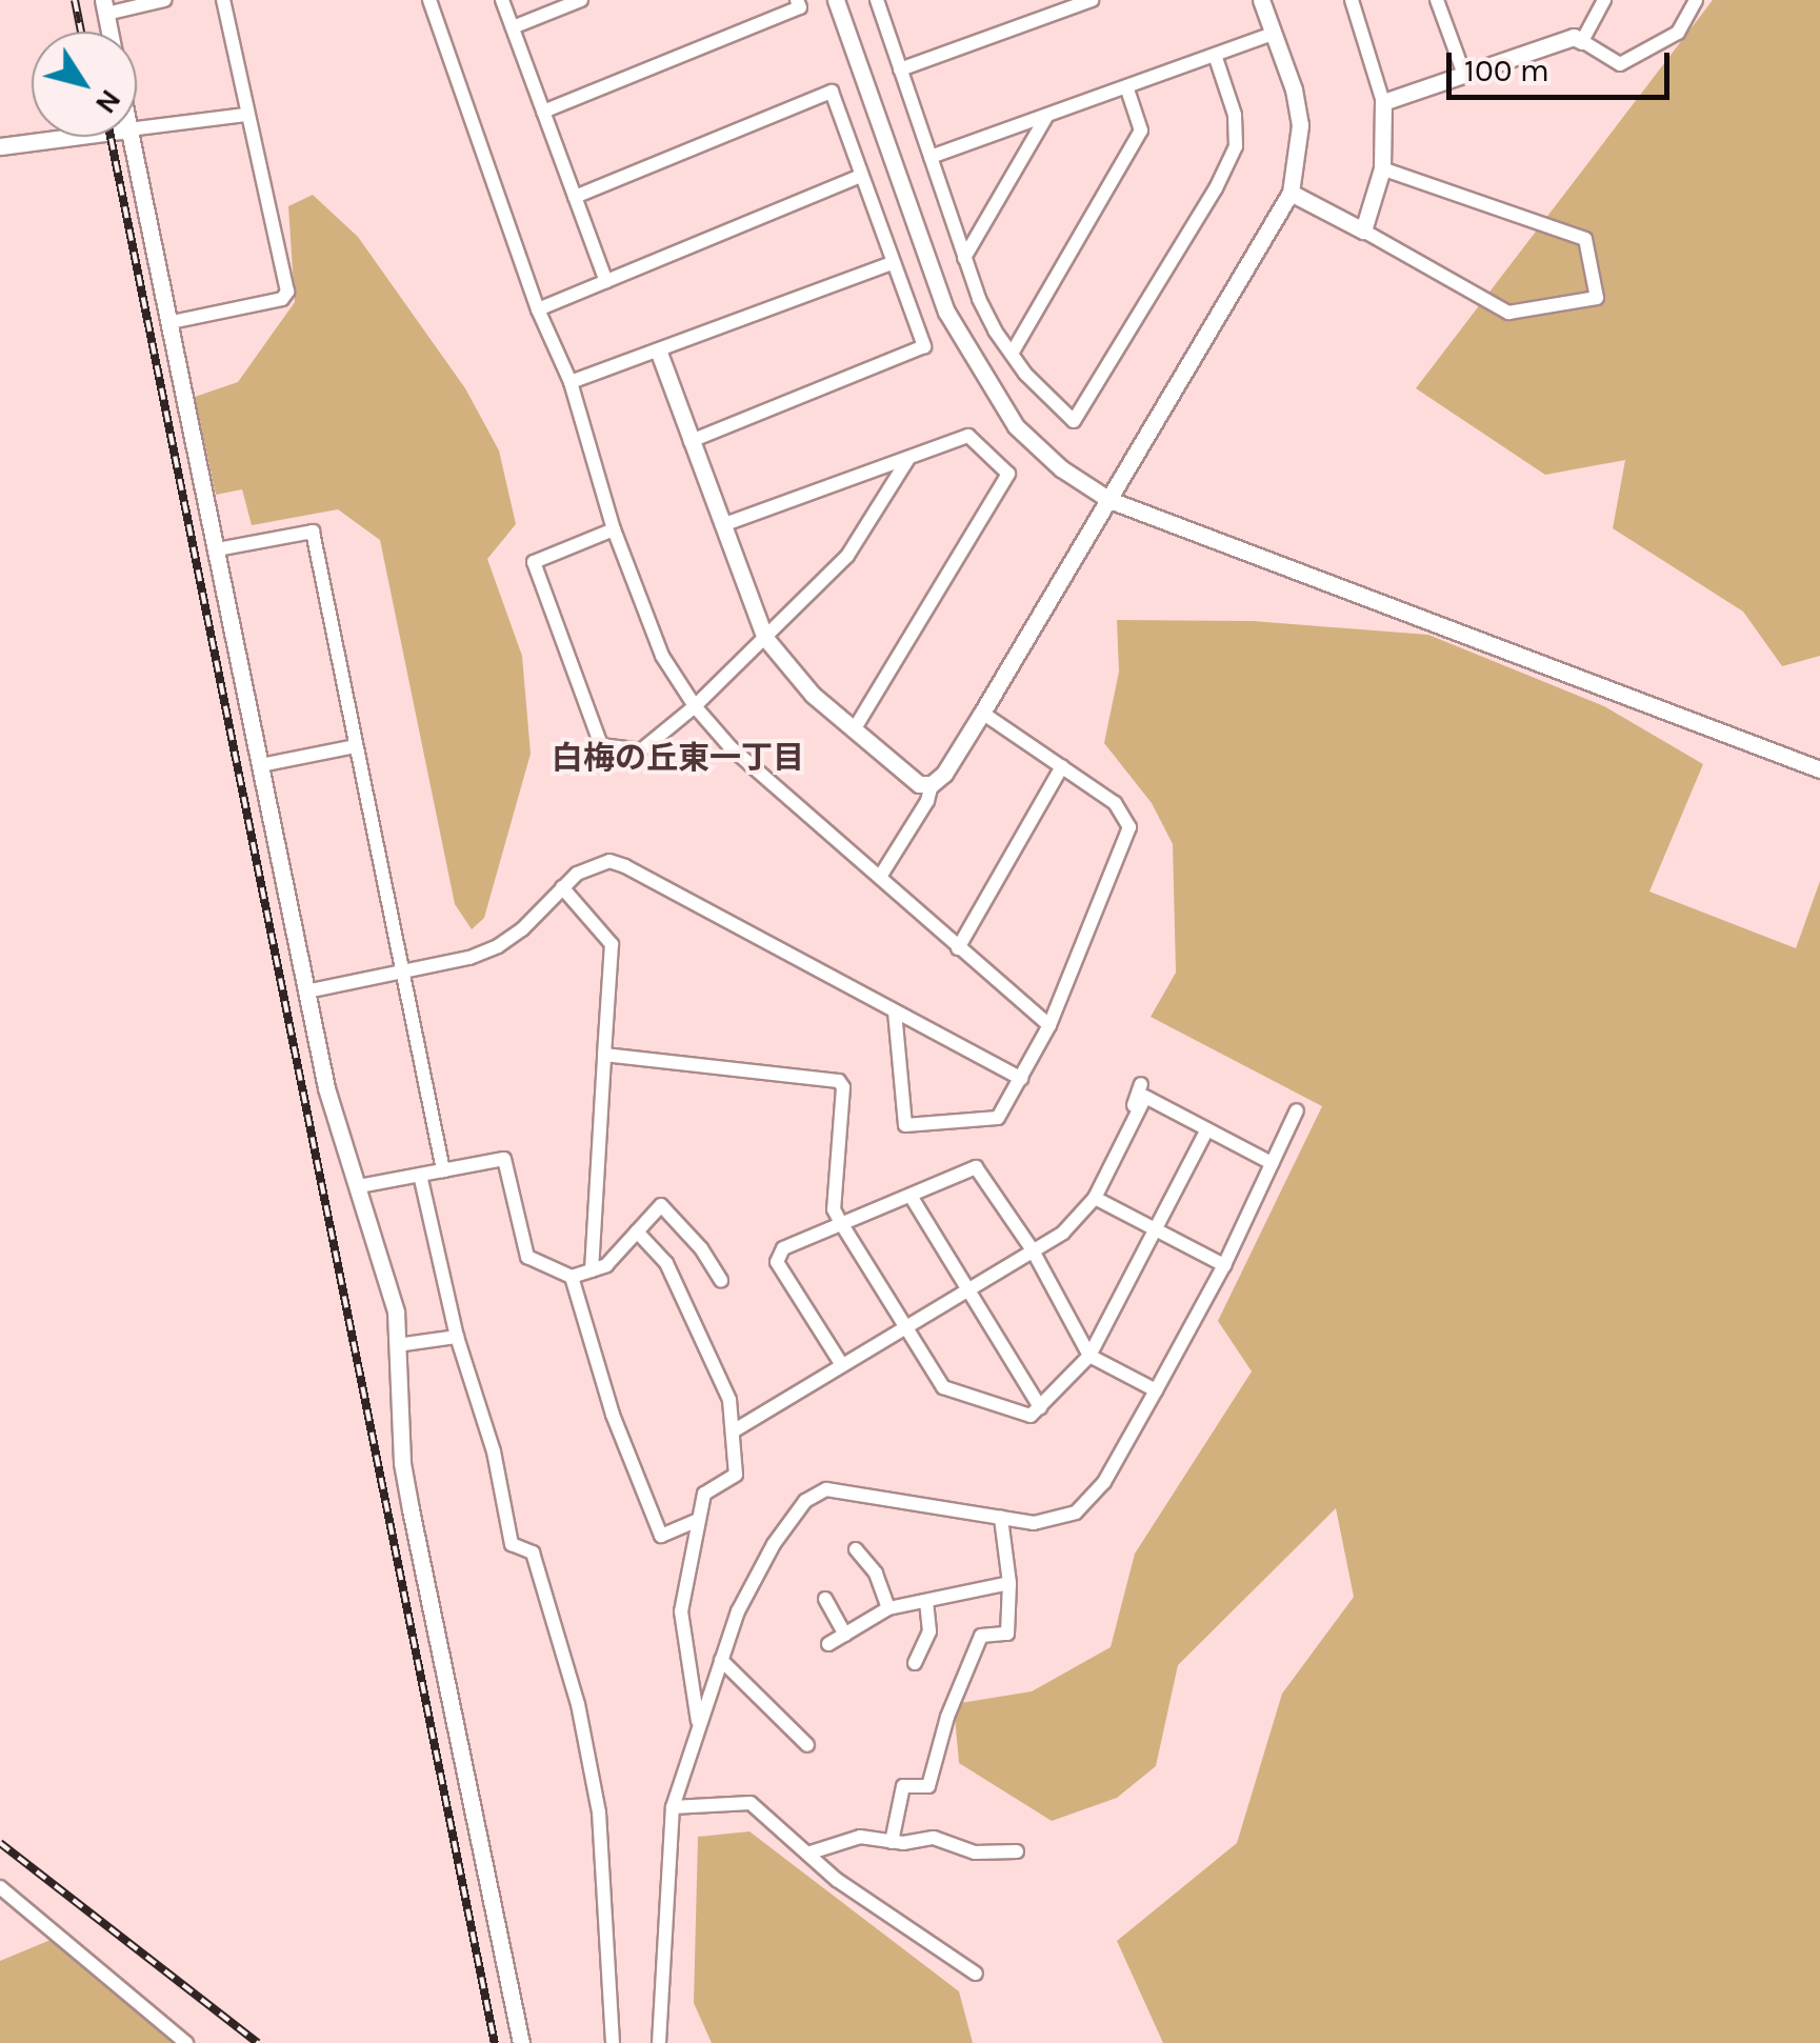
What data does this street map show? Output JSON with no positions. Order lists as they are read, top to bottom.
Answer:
{
  "districts": ["白梅の丘東一丁目"],
  "scale_bar": "100 m",
  "north": "bottom right"
}
